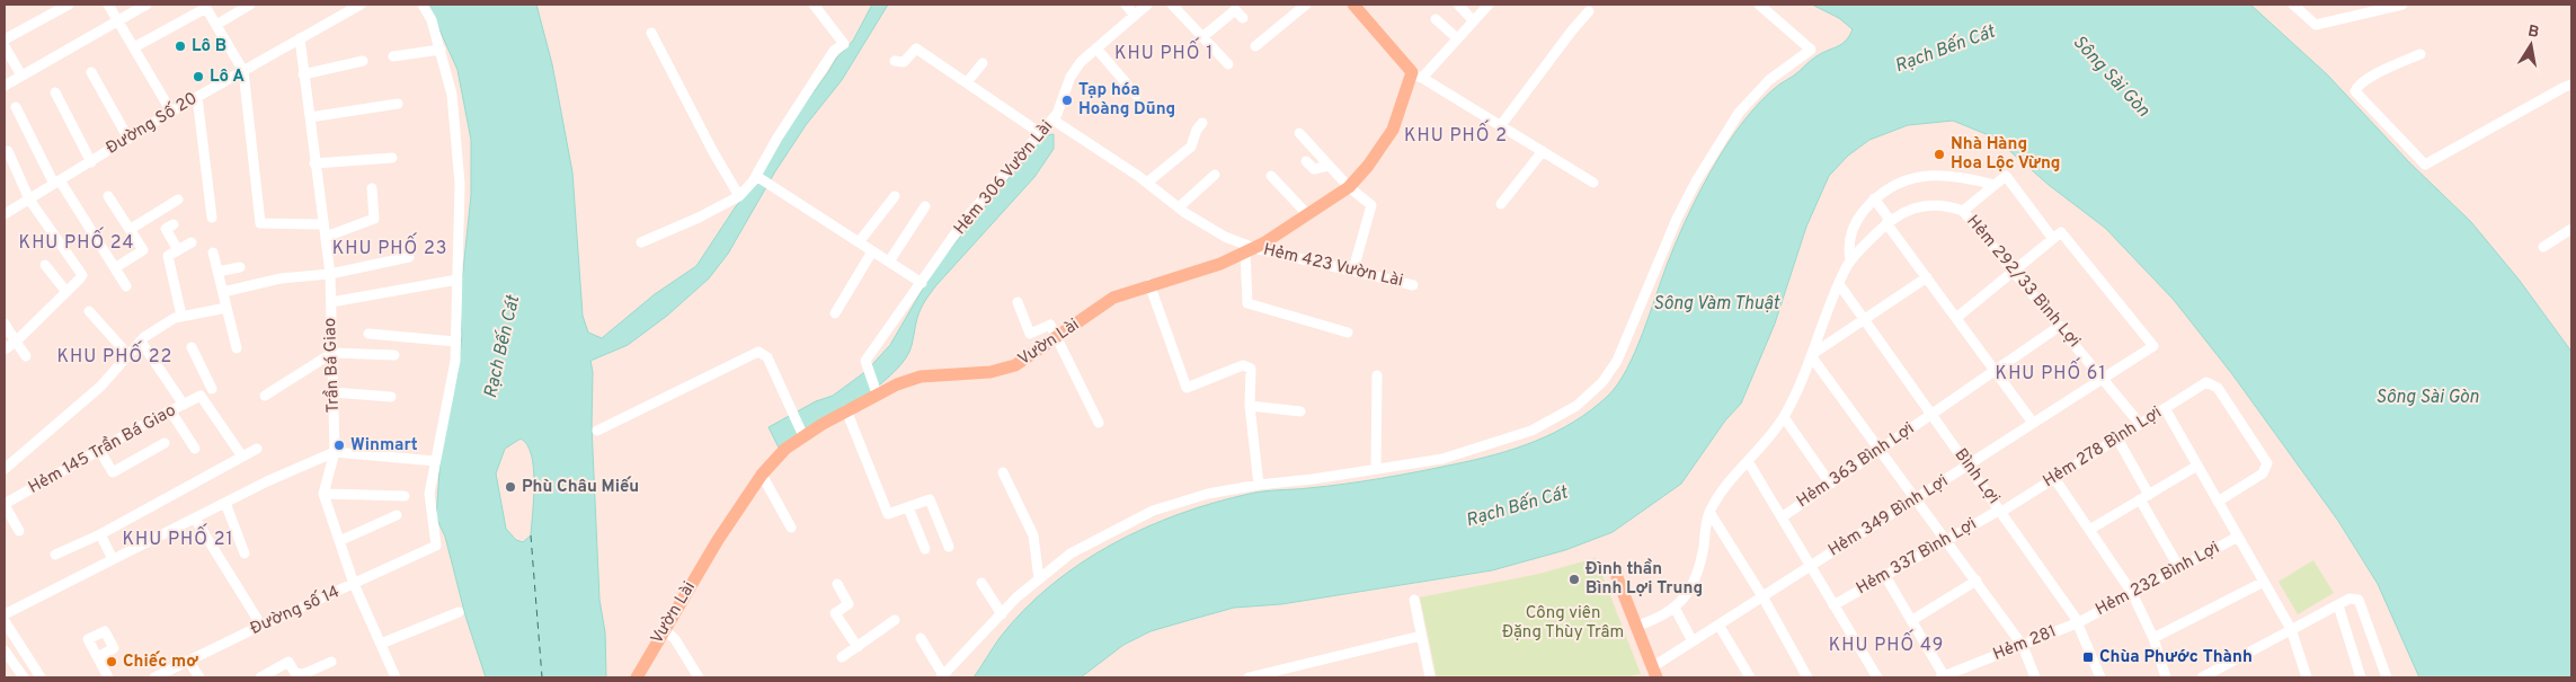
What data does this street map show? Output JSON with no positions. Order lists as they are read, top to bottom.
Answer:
{
  "streets": {
    "main road": ["Vườn Lài"],
    "street": [
      "Đường Số 20",
      "Hẻm 306 Vườn Lài",
      "Hẻm 423 Vườn Lài",
      "Hẻm 292/33 Bình Lợi",
      "Trần Bá Giao",
      "Hẻm 278 Bình Lợi",
      "Hẻm 145 Trần Bá Giao",
      "Hẻm 363 Bình Lợi",
      "Bình Lợi",
      "Hẻm 349 Bình Lợi",
      "Hẻm 337 Bình Lợi",
      "Hẻm 232 Bình Lợi",
      "Đường số 14",
      "Hẻm 281"
    ]
  },
  "crossings": [
    ["Đường Số 20", "Trần Bá Giao"],
    ["Hẻm 306 Vườn Lài", "Hẻm 423 Vườn Lài"],
    ["Hẻm 306 Vườn Lài", "Vườn Lài"],
    ["Hẻm 423 Vườn Lài", "Vườn Lài"],
    ["Hẻm 292/33 Bình Lợi", "Hẻm 278 Bình Lợi"],
    ["Hẻm 292/33 Bình Lợi", "Hẻm 363 Bình Lợi"],
    ["Hẻm 292/33 Bình Lợi", "Hẻm 349 Bình Lợi"],
    ["Hẻm 278 Bình Lợi", "Bình Lợi"],
    ["Hẻm 278 Bình Lợi", "Hẻm 337 Bình Lợi"],
    ["Hẻm 363 Bình Lợi", "Bình Lợi"],
    ["Bình Lợi", "Hẻm 349 Bình Lợi"],
    ["Bình Lợi", "Hẻm 337 Bình Lợi"],
    ["Bình Lợi", "Hẻm 232 Bình Lợi"],
    ["Bình Lợi", "Hẻm 281"],
    ["Hẻm 232 Bình Lợi", "Hẻm 281"]
  ],
  "districts": [
    "KHU PHỐ 1",
    "KHU PHỐ 2",
    "KHU PHỐ 24",
    "KHU PHỐ 23",
    "KHU PHỐ 22",
    "KHU PHỐ 61",
    "KHU PHỐ 21",
    "KHU PHỐ 49"
  ],
  "water": ["Rạch Bến Cát", "Sông Sài Gòn", "Sông Vàm Thuật"],
  "parks": ["Công viên Đặng Thùy Trâm"],
  "places": {
    "other": [
      "Lô B",
      "Lô A",
      "Tạp hóa Hoàng Dũng",
      "Nhà Hàng Hoa Lộc Vừng",
      "Winmart",
      "Phù Châu Miếu",
      "Đình thần Bình Lợi Trung",
      "Chiếc mơ"
    ],
    "transit": ["Chùa Phước Thành"]
  },
  "north": "top"
}
